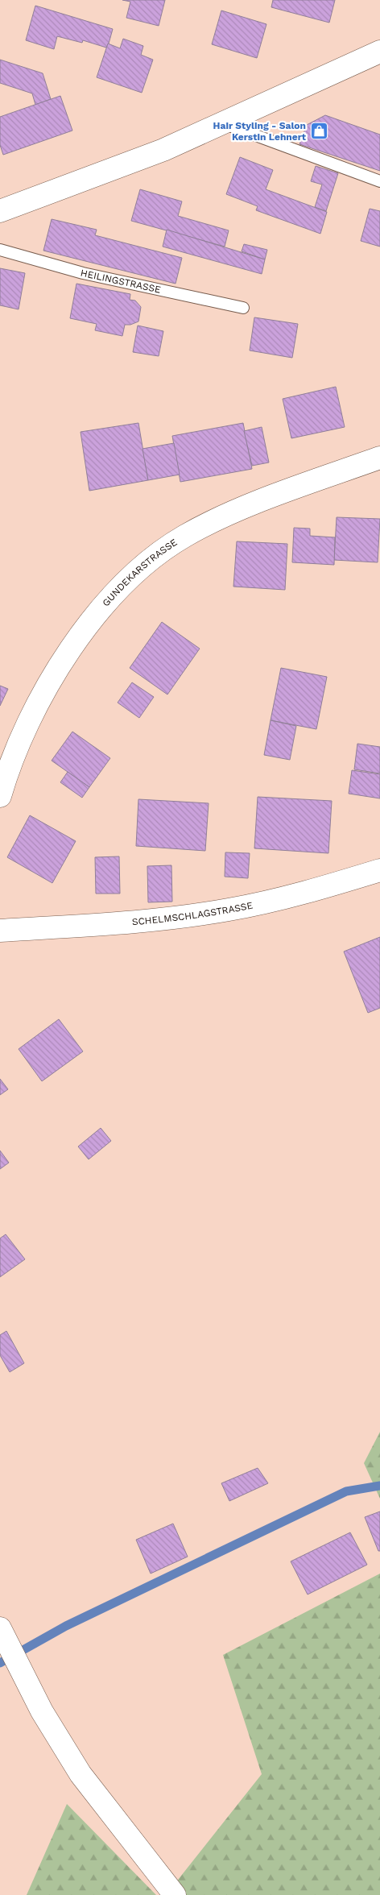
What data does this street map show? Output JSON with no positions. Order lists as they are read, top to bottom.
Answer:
{
  "streets": {
    "street": ["GUNDEKARSTRASSE", "SCHELMSCHLAGSTRASSE"],
    "lane": ["HEILINGSTRASSE"]
  },
  "places": {
    "shop": ["Hair Styling - Salon Kerstin Lehnert"]
  }
}
